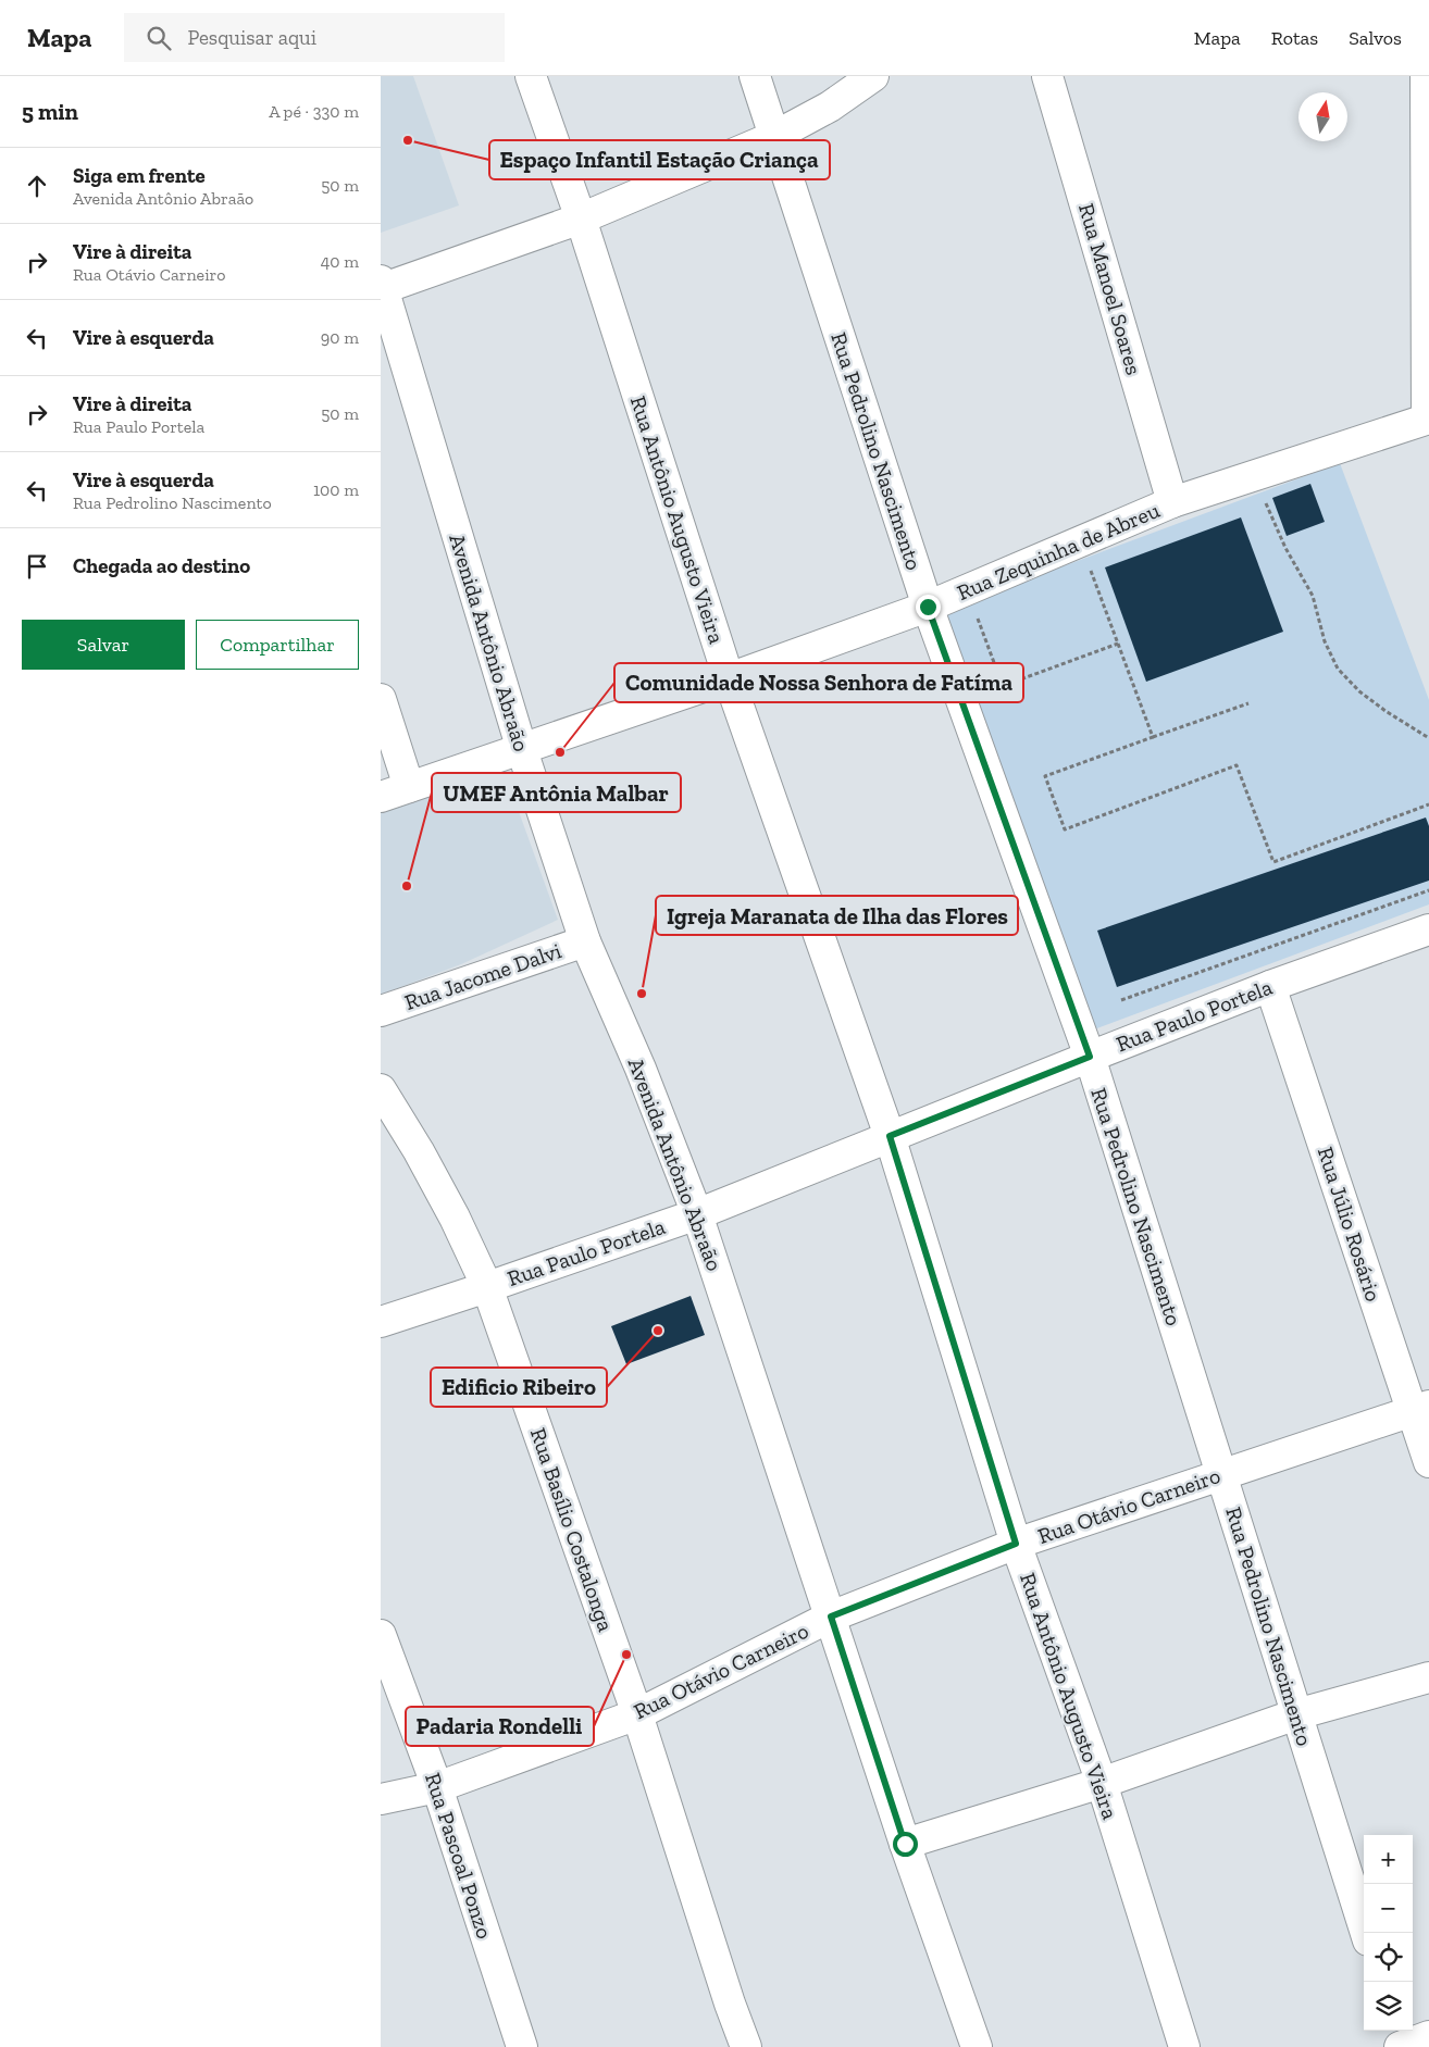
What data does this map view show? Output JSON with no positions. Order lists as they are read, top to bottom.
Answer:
{
  "streets": {
    "street": [
      "Rua Manoel Soares",
      "Rua Pedrolino Nascimento",
      "Rua Antônio Augusto Vieira",
      "Rua Zequinha de Abreu",
      "Avenida Antônio Abraão",
      "Rua Jacome Dalvi",
      "Rua Paulo Portela",
      "Rua Júlio Rosário",
      "Rua Otávio Carneiro",
      "Rua Basílio Costalonga",
      "Rua Pascoal Ponzo"
    ]
  },
  "crossings": [
    ["Rua Manoel Soares", "Rua Zequinha de Abreu"],
    ["Rua Pedrolino Nascimento", "Rua Zequinha de Abreu"],
    ["Rua Pedrolino Nascimento", "Rua Paulo Portela"],
    ["Rua Pedrolino Nascimento", "Rua Otávio Carneiro"],
    ["Rua Antônio Augusto Vieira", "Rua Zequinha de Abreu"],
    ["Rua Antônio Augusto Vieira", "Rua Paulo Portela"],
    ["Rua Antônio Augusto Vieira", "Rua Otávio Carneiro"],
    ["Rua Zequinha de Abreu", "Avenida Antônio Abraão"],
    ["Avenida Antônio Abraão", "Rua Jacome Dalvi"],
    ["Avenida Antônio Abraão", "Rua Paulo Portela"],
    ["Avenida Antônio Abraão", "Rua Otávio Carneiro"],
    ["Rua Paulo Portela", "Rua Júlio Rosário"],
    ["Rua Paulo Portela", "Rua Basílio Costalonga"],
    ["Rua Júlio Rosário", "Rua Otávio Carneiro"],
    ["Rua Otávio Carneiro", "Rua Basílio Costalonga"],
    ["Rua Otávio Carneiro", "Rua Pascoal Ponzo"]
  ],
  "places": [
    "Espaço Infantil Estação Criança",
    "Comunidade Nossa Senhora de Fatíma",
    "UMEF Antônia Malbar",
    "Igreja Maranata de Ilha das Flores",
    "Edificio Ribeiro",
    "Padaria Rondelli"
  ],
  "north": "top",
  "page": {
    "header": "Mapa",
    "search": "Pesquisar aqui",
    "nav": ["Mapa", "Rotas", "Salvos"],
    "heading": ["5 min", "A pé · 330 m"],
    "list": [
      ["Siga em frente", "Avenida Antônio Abraão", "50 m"],
      ["Vire à direita", "Rua Otávio Carneiro", "40 m"],
      ["Vire à esquerda", "90 m"],
      ["Vire à direita", "Rua Paulo Portela", "50 m"],
      ["Vire à esquerda", "Rua Pedrolino Nascimento", "100 m"],
      "Chegada ao destino"
    ],
    "buttons": ["Salvar", "Compartilhar"],
    "map_buttons": ["+", "−"]
  }
}
